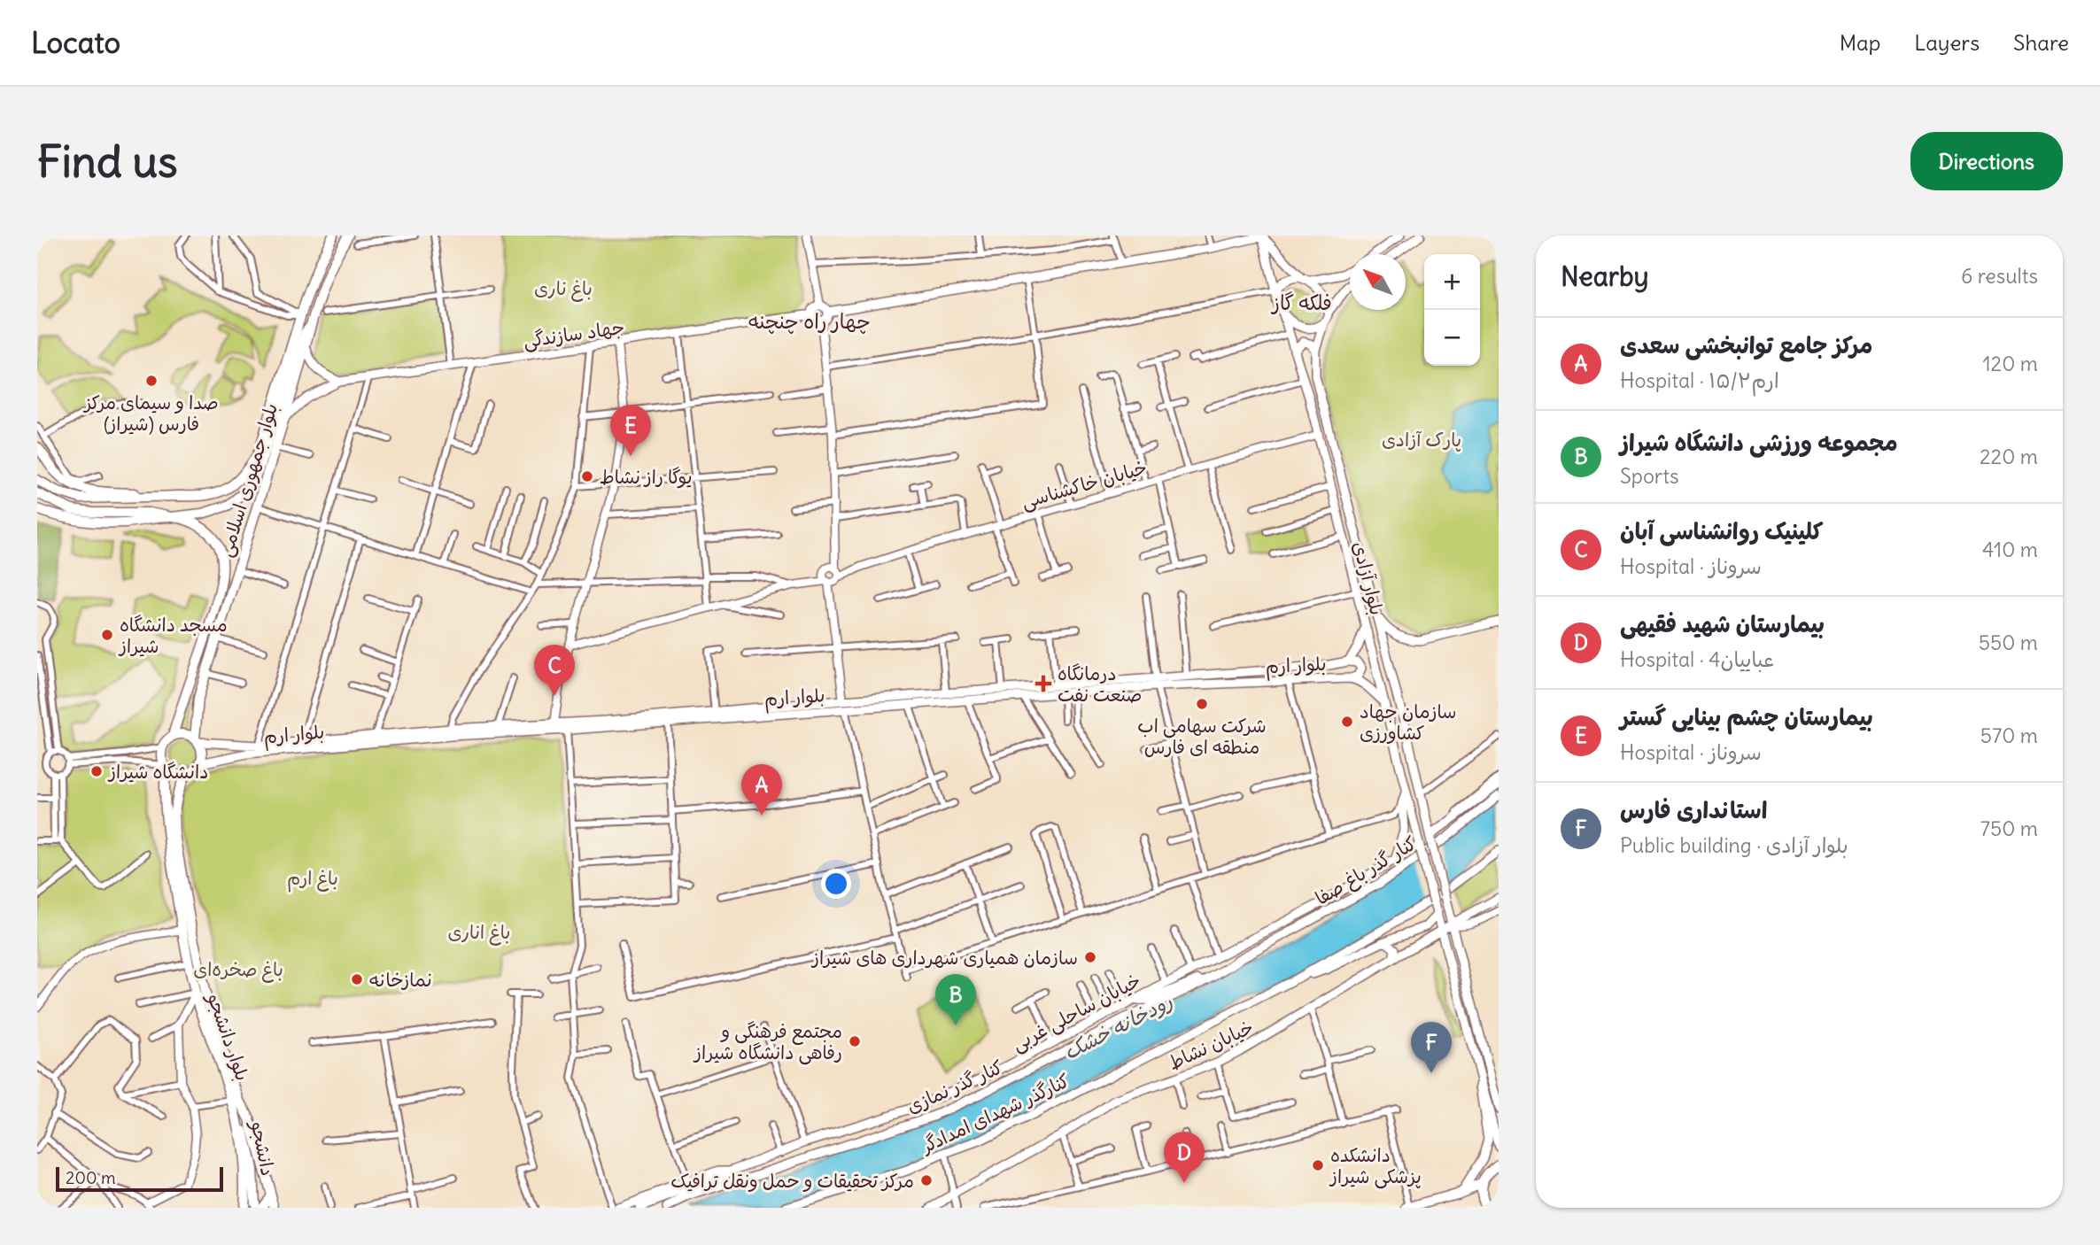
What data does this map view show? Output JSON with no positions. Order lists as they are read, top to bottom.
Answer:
{
  "streets": {
    "main road": [
      "جهاد سازندگی",
      "بلوار جمهوری اسلامی",
      "بلوار آزادی",
      "بلوار ارم",
      "کنار گذر باغ صفا",
      "خیابان ساحلی غربی",
      "بلوار دانشجو",
      "خیابان نشاط",
      "کنار گذر نمازی",
      "کنارگذر شهدای امدادگر",
      "دانشجو"
    ],
    "street": ["خیابان خاکشناسی"]
  },
  "crossings": [
    ["جهاد سازندگی", "بلوار جمهوری اسلامی"],
    ["بلوار جمهوری اسلامی", "بلوار ارم"],
    ["بلوار جمهوری اسلامی", "بلوار دانشجو"],
    ["خیابان خاکشناسی", "بلوار آزادی"],
    ["بلوار آزادی", "بلوار ارم"],
    ["بلوار آزادی", "خیابان ساحلی غربی"],
    ["بلوار آزادی", "خیابان نشاط"],
    ["بلوار ارم", "بلوار دانشجو"],
    ["کنار گذر باغ صفا", "کنار گذر نمازی"],
    ["بلوار دانشجو", "دانشجو"]
  ],
  "districts": ["فلکه گاز", "چهار راه چنچنه"],
  "water": ["رودخانه خشک"],
  "parks": [
    "باغ ناری",
    "پارک آزادی",
    "باغ ارم",
    "باغ اناری",
    "باغ صخره‌ای"
  ],
  "places": {
    "other": [
      "صدا و سیمای مرکز فارس (شیراز)",
      "یوگا راز نشاط",
      "مسجد دانشگاه شیراز",
      "شرکت سهامی اب منطقه ای فارس",
      "سازمان جهاد کشاورزی",
      "دانشگاه شیراز",
      "سازمان همیاری شهرداری های شیراز",
      "نمازخانه",
      "مجتمع فرهنگی و رفاهی دانشگاه شیراز",
      "دانشکده پزشکی شیراز",
      "مرکز تحقیقات و حمل ونقل ترافیک"
    ],
    "health": ["درمانگاه صنعت نفت"]
  },
  "scale_bar": "200 m",
  "north": "top left",
  "page": {
    "header": "Locato",
    "nav": ["Map", "Layers", "Share"],
    "buttons": "Directions",
    "title": "Find us",
    "heading": ["Nearby", "6 results"],
    "map_buttons": ["+", "−"],
    "list": [
      {
        "mark": "A",
        "name": "مرکز جامع توانبخشی سعدی",
        "note": "Hospital · ۱۵/۲ارم",
        "value": "120 m"
      },
      {
        "mark": "B",
        "name": "مجموعه ورزشی دانشگاه شیراز",
        "note": "Sports",
        "value": "220 m"
      },
      {
        "mark": "C",
        "name": "کلینیک روانشناسی آبان",
        "note": "Hospital · سروناز",
        "value": "410 m"
      },
      {
        "mark": "D",
        "name": "بیمارستان شهید فقیهی",
        "note": "Hospital · عباییان4",
        "value": "550 m"
      },
      {
        "mark": "E",
        "name": "بیمارستان چشم بینایی گستر",
        "note": "Hospital · سروناز",
        "value": "570 m"
      },
      {
        "mark": "F",
        "name": "استانداری فارس",
        "note": "Public building · بلوار آزادی",
        "value": "750 m"
      }
    ],
    "pins": [
      "E",
      "C",
      "A",
      "B",
      "F",
      "D"
    ],
    "scale": "200 m"
  }
}
